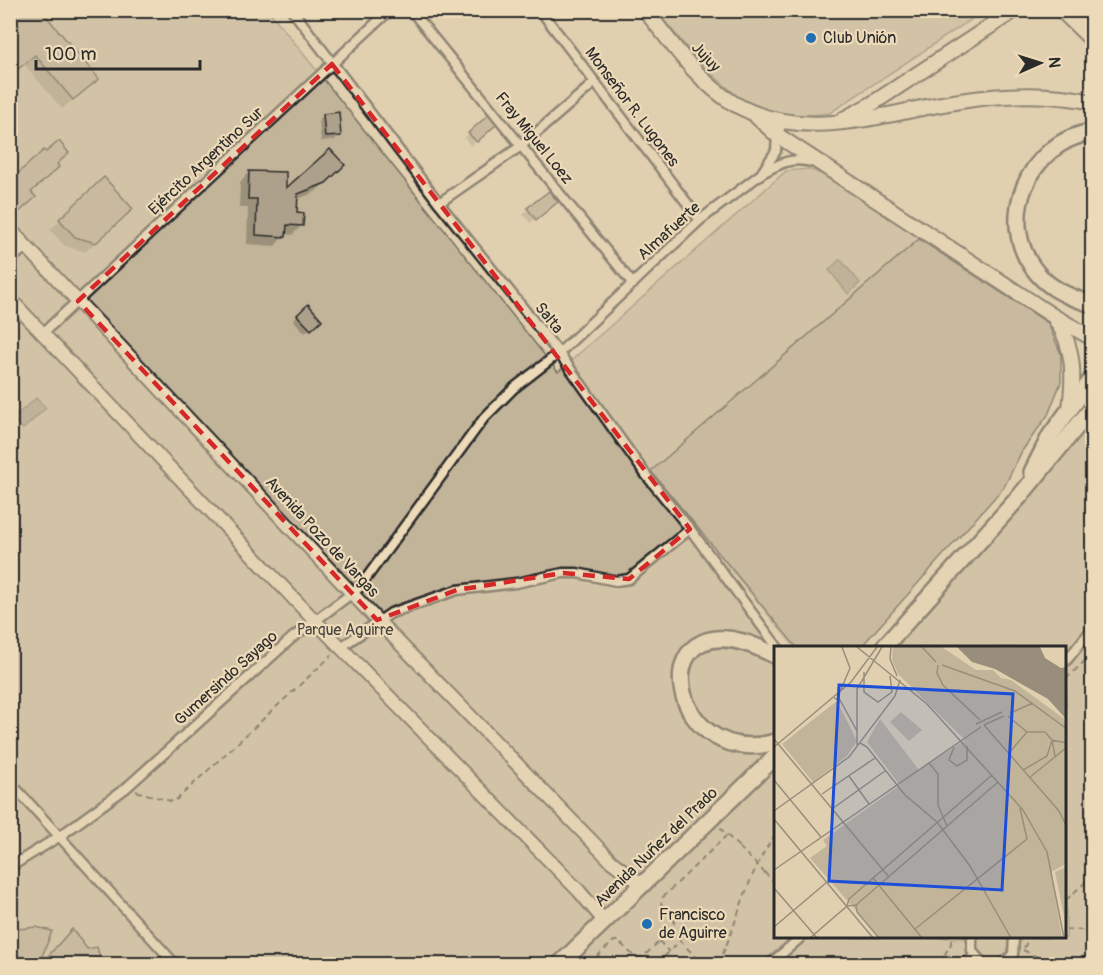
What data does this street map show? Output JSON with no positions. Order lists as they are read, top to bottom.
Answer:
{
  "streets": {
    "highway": ["Avenida Nuñez del Prado"],
    "main road": ["Jujuy", "Avenida Pozo de Vargas"],
    "street": [
      "Monseñor R. Lugones",
      "Fray Miguel Loez",
      "Ejército Argentino Sur",
      "Almafuerte",
      "Salta",
      "Gumersindo Sayago"
    ]
  },
  "crossings": [
    ["Jujuy", "Almafuerte"],
    ["Monseñor R. Lugones", "Almafuerte"],
    ["Fray Miguel Loez", "Almafuerte"],
    ["Ejército Argentino Sur", "Salta"],
    ["Ejército Argentino Sur", "Avenida Pozo de Vargas"],
    ["Almafuerte", "Salta"],
    ["Almafuerte", "Gumersindo Sayago"],
    ["Salta", "Gumersindo Sayago"],
    ["Avenida Pozo de Vargas", "Gumersindo Sayago"],
    ["Avenida Pozo de Vargas", "Avenida Nuñez del Prado"]
  ],
  "parks": ["Parque Aguirre"],
  "places": ["Club Unión", "Francisco de Aguirre"],
  "scale_bar": "100 m",
  "north": "right"
}
